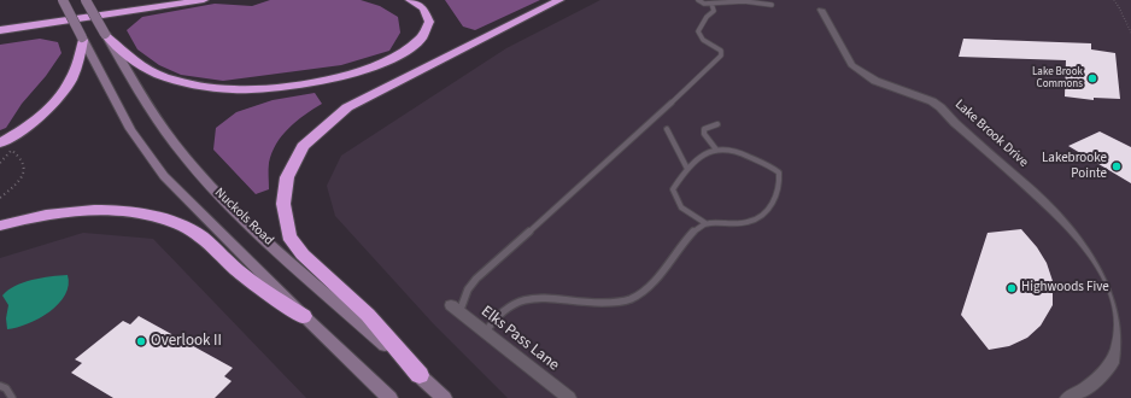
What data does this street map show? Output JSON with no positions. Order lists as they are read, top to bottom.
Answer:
{
  "streets": {
    "main road": ["Nuckols Road"],
    "street": ["Lake Brook Drive", "Elks Pass Lane"]
  },
  "places": [
    "Lake Brook Commons",
    "Lakebrooke Pointe",
    "Highwoods Five",
    "Overlook II"
  ]
}
